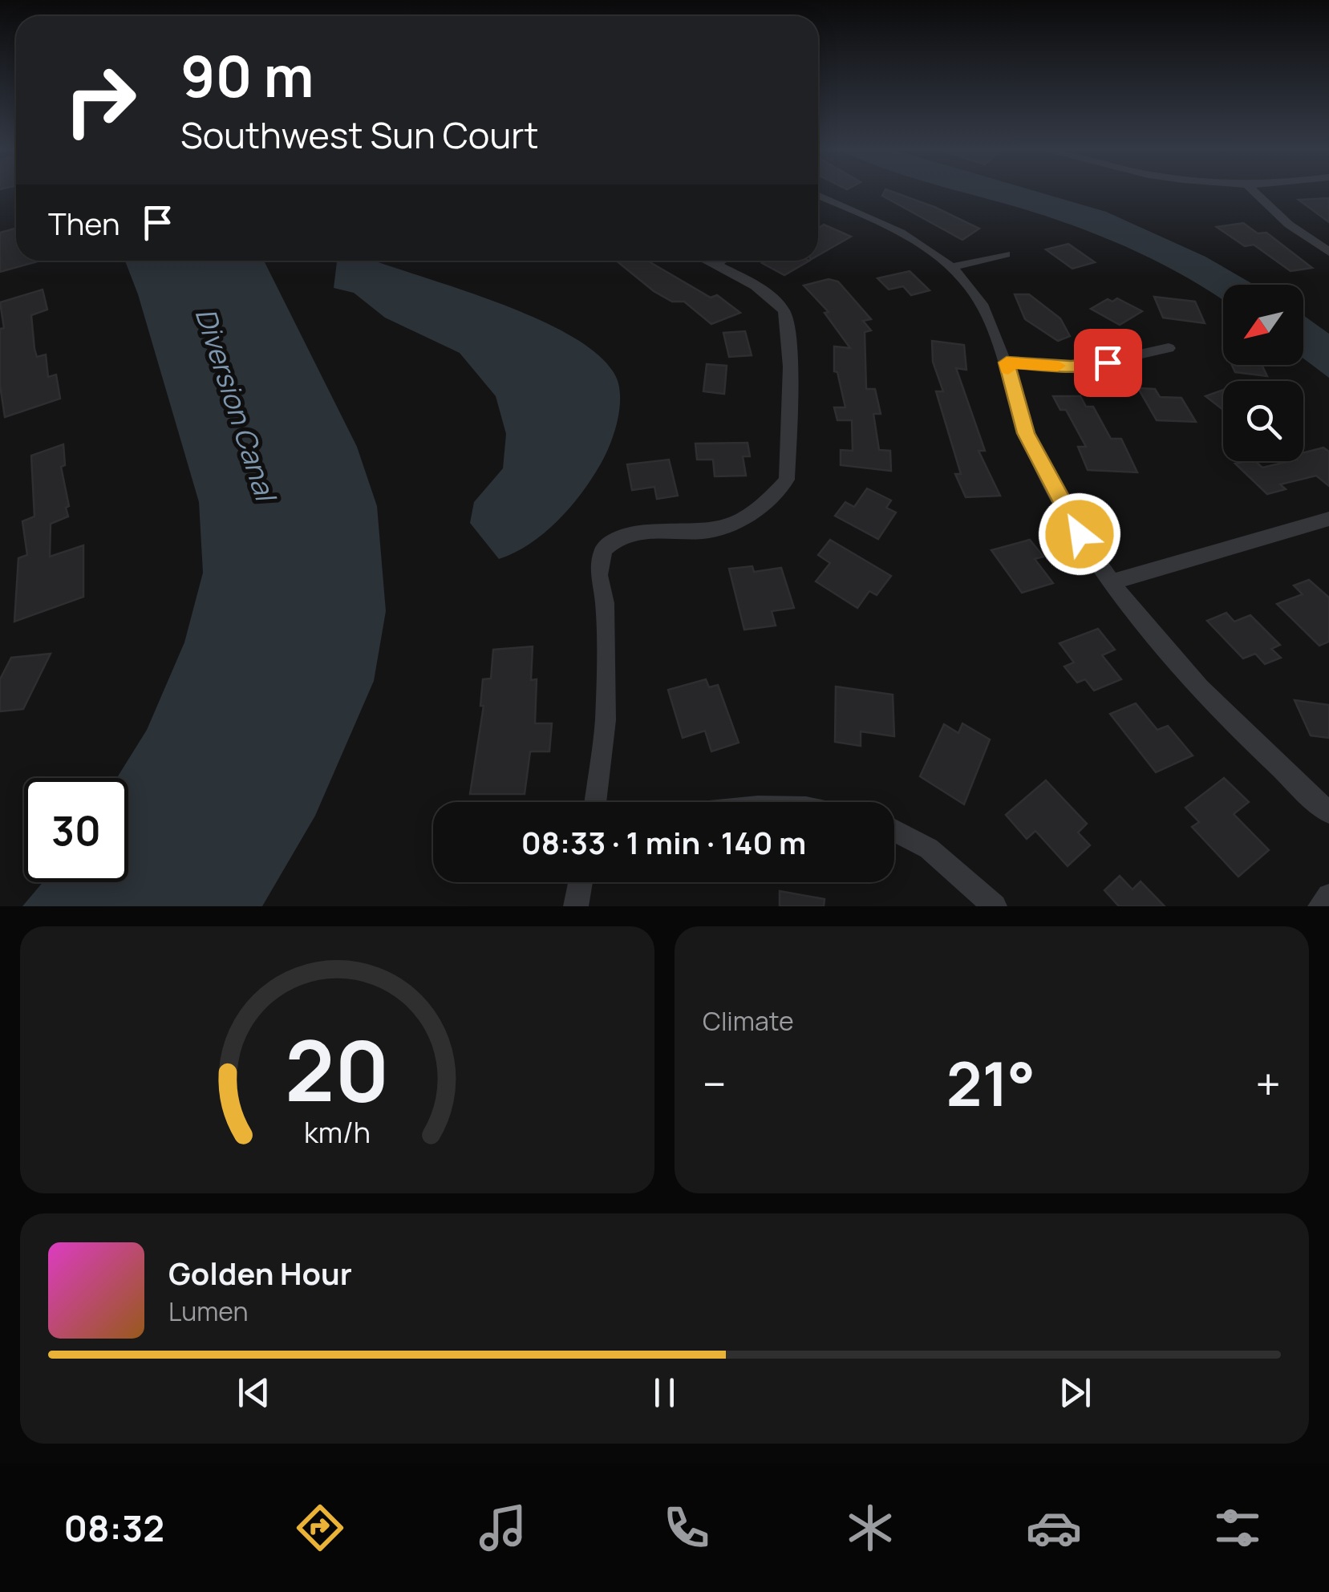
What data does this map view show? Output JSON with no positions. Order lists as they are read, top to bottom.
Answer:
{
  "water": ["Diversion Canal"],
  "north": "bottom left",
  "page": {
    "turn": ["90 m", "Southwest Sun Court"],
    "then": "Then",
    "limit": "30",
    "trip": "08:33 · 1 min · 140 m",
    "tile": "Climate",
    "heat": ["−", "21°", "+"],
    "song": ["Golden Hour", "Lumen"],
    "tabs": "08:32",
    "gauge": ["20", "km/h"]
  }
}
